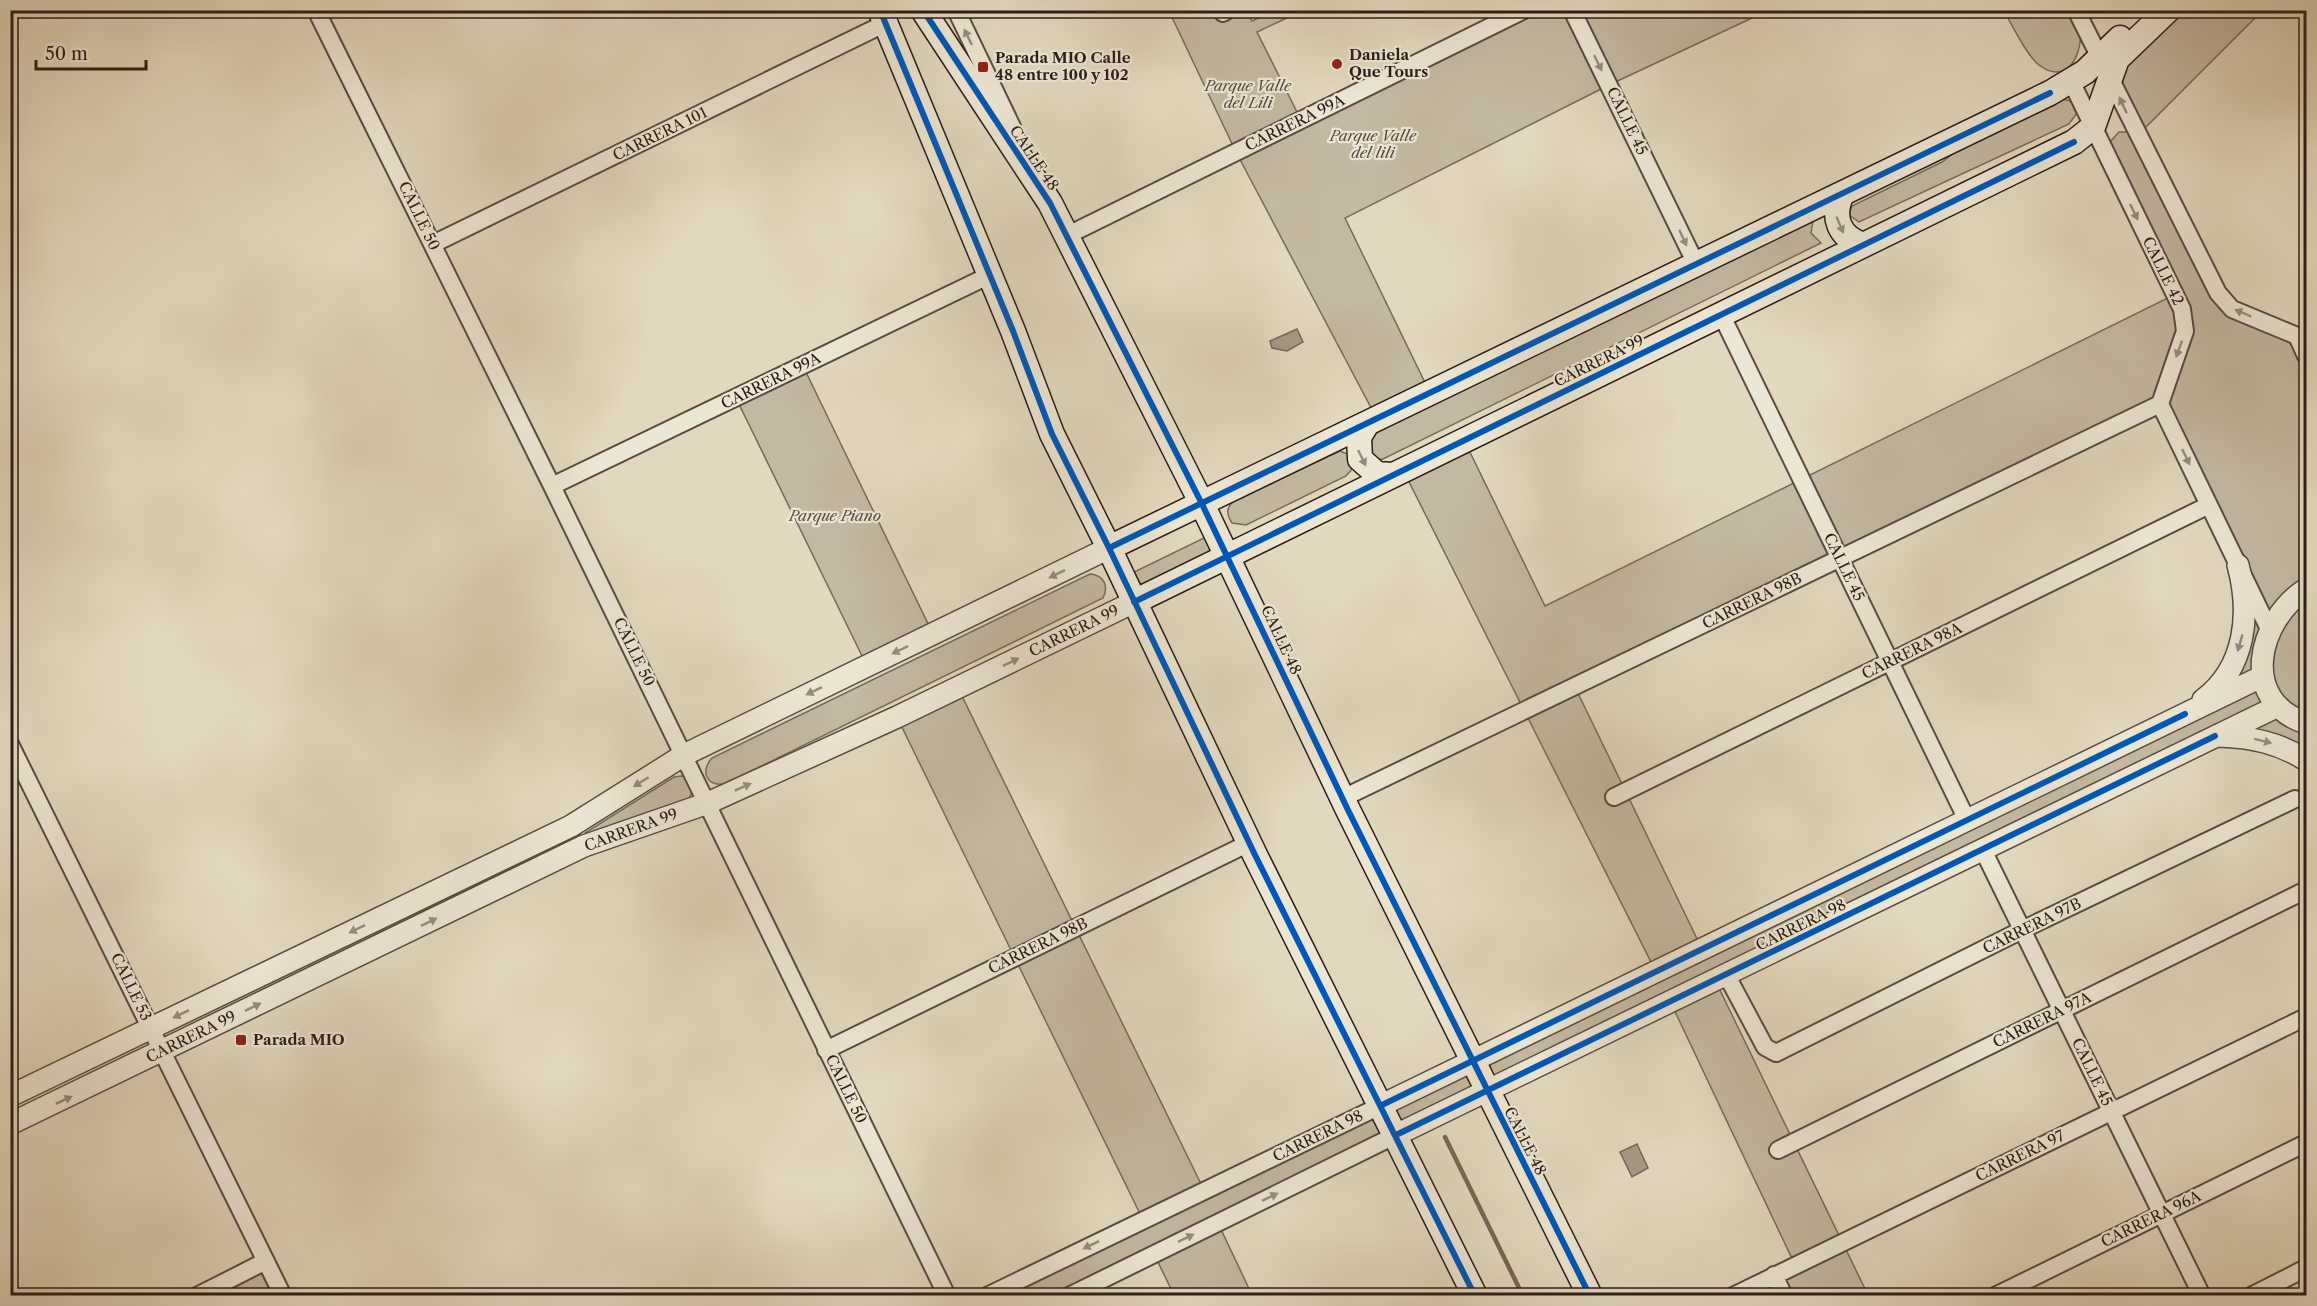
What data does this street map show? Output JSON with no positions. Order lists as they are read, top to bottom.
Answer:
{
  "streets": {
    "main road": ["CALLE 48", "CARRERA 99"],
    "street": [
      "CALLE 45",
      "CARRERA 99A",
      "CARRERA 101",
      "CALLE 50",
      "CALLE 42",
      "CARRERA 98B",
      "CARRERA 98A",
      "CARRERA 98",
      "CARRERA 97B",
      "CALLE 53",
      "CARRERA 97A",
      "CARRERA 97",
      "CARRERA 96A"
    ]
  },
  "crossings": [
    ["CALLE 45", "CARRERA 99"],
    ["CALLE 45", "CARRERA 98B"],
    ["CALLE 45", "CARRERA 98A"],
    ["CALLE 45", "CARRERA 98"],
    ["CALLE 45", "CARRERA 97B"],
    ["CALLE 45", "CARRERA 97A"],
    ["CALLE 45", "CARRERA 97"],
    ["CALLE 45", "CARRERA 96A"],
    ["CARRERA 99A", "CALLE 48"],
    ["CARRERA 99A", "CALLE 50"],
    ["CARRERA 101", "CALLE 50"],
    ["CALLE 48", "CARRERA 99"],
    ["CALLE 48", "CARRERA 98B"],
    ["CALLE 48", "CARRERA 98"],
    ["CALLE 50", "CARRERA 99"],
    ["CALLE 50", "CARRERA 98B"],
    ["CALLE 42", "CARRERA 99"],
    ["CALLE 42", "CARRERA 98B"],
    ["CARRERA 99", "CALLE 53"],
    ["CARRERA 98", "CARRERA 97B"]
  ],
  "one_way": ["CALLE 42"],
  "parks": ["Parque Valle del Lili", "Parque Valle del lili", "Parque Piano"],
  "places": {
    "other": ["Daniela Que Tours"],
    "transit": ["Parada MIO Calle 48 entre 100 y 102", "Parada MIO"]
  },
  "scale_bar": "50 m"
}
